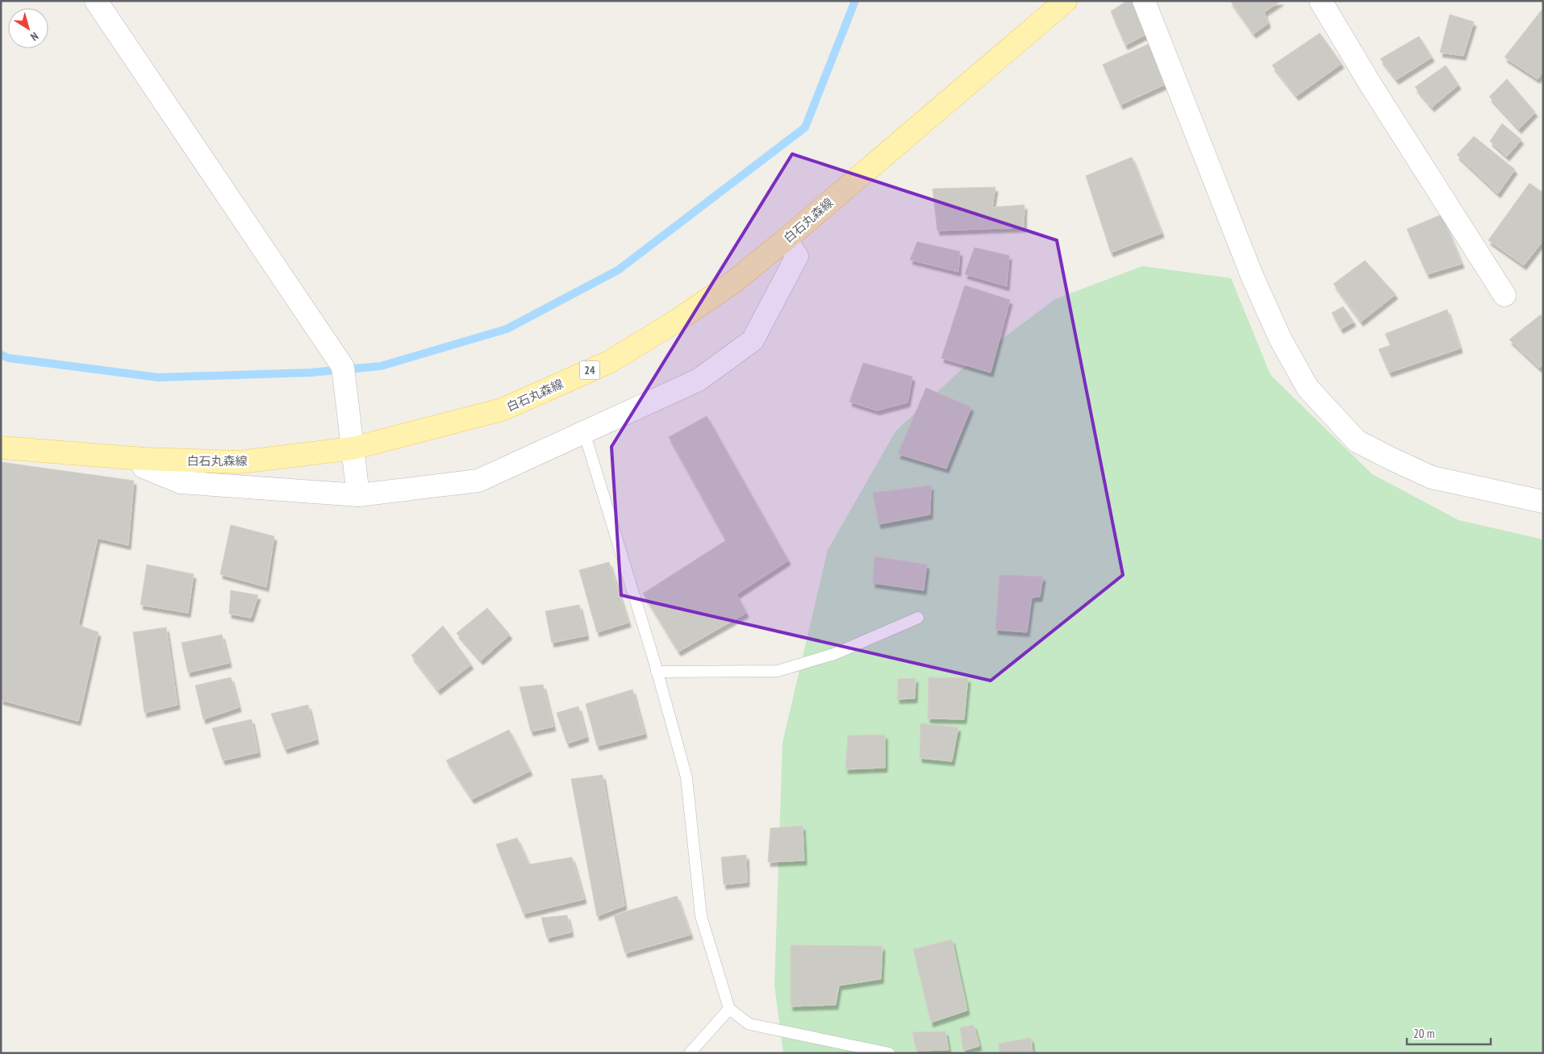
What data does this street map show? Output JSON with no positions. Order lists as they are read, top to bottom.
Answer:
{
  "streets": {
    "main road": ["白石丸森線", "24"]
  },
  "scale_bar": "20 m",
  "north": "bottom right"
}
